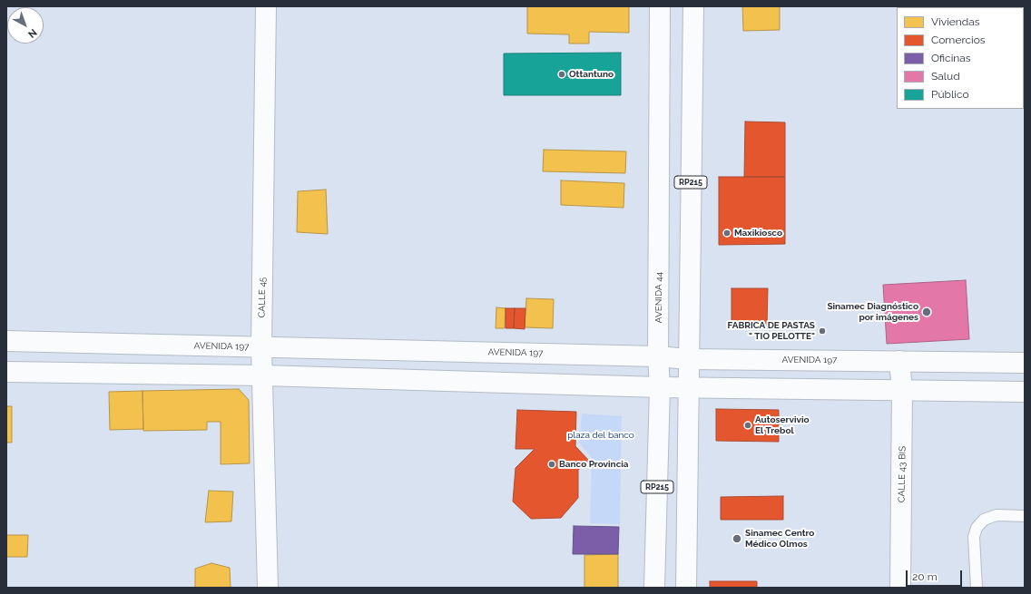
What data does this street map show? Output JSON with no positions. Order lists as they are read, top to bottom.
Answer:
{
  "streets": {
    "main road": [
      "RP215",
      "CALLE 45",
      "AVENIDA 44",
      "AVENIDA 197",
      "CALLE 43 BIS"
    ]
  },
  "crossings": [
    ["RP215", "AVENIDA 197"],
    ["CALLE 45", "AVENIDA 197"],
    ["AVENIDA 44", "AVENIDA 197"],
    ["AVENIDA 197", "CALLE 43 BIS"]
  ],
  "parks": ["plaza del banco"],
  "places": [
    "Ottantuno",
    "Maxikiosco",
    "Sinamec Diagnóstico por imágenes",
    "FABRICA DE PASTAS \" TIO PELOTTE\"",
    "Autoservivio El Trebol",
    "Banco Provincia",
    "Sinamec Centro Médico Olmos"
  ],
  "legend": [
    "Viviendas",
    "Comercios",
    "Oficinas",
    "Salud",
    "Público"
  ],
  "scale_bar": "20 m",
  "north": "bottom right"
}
